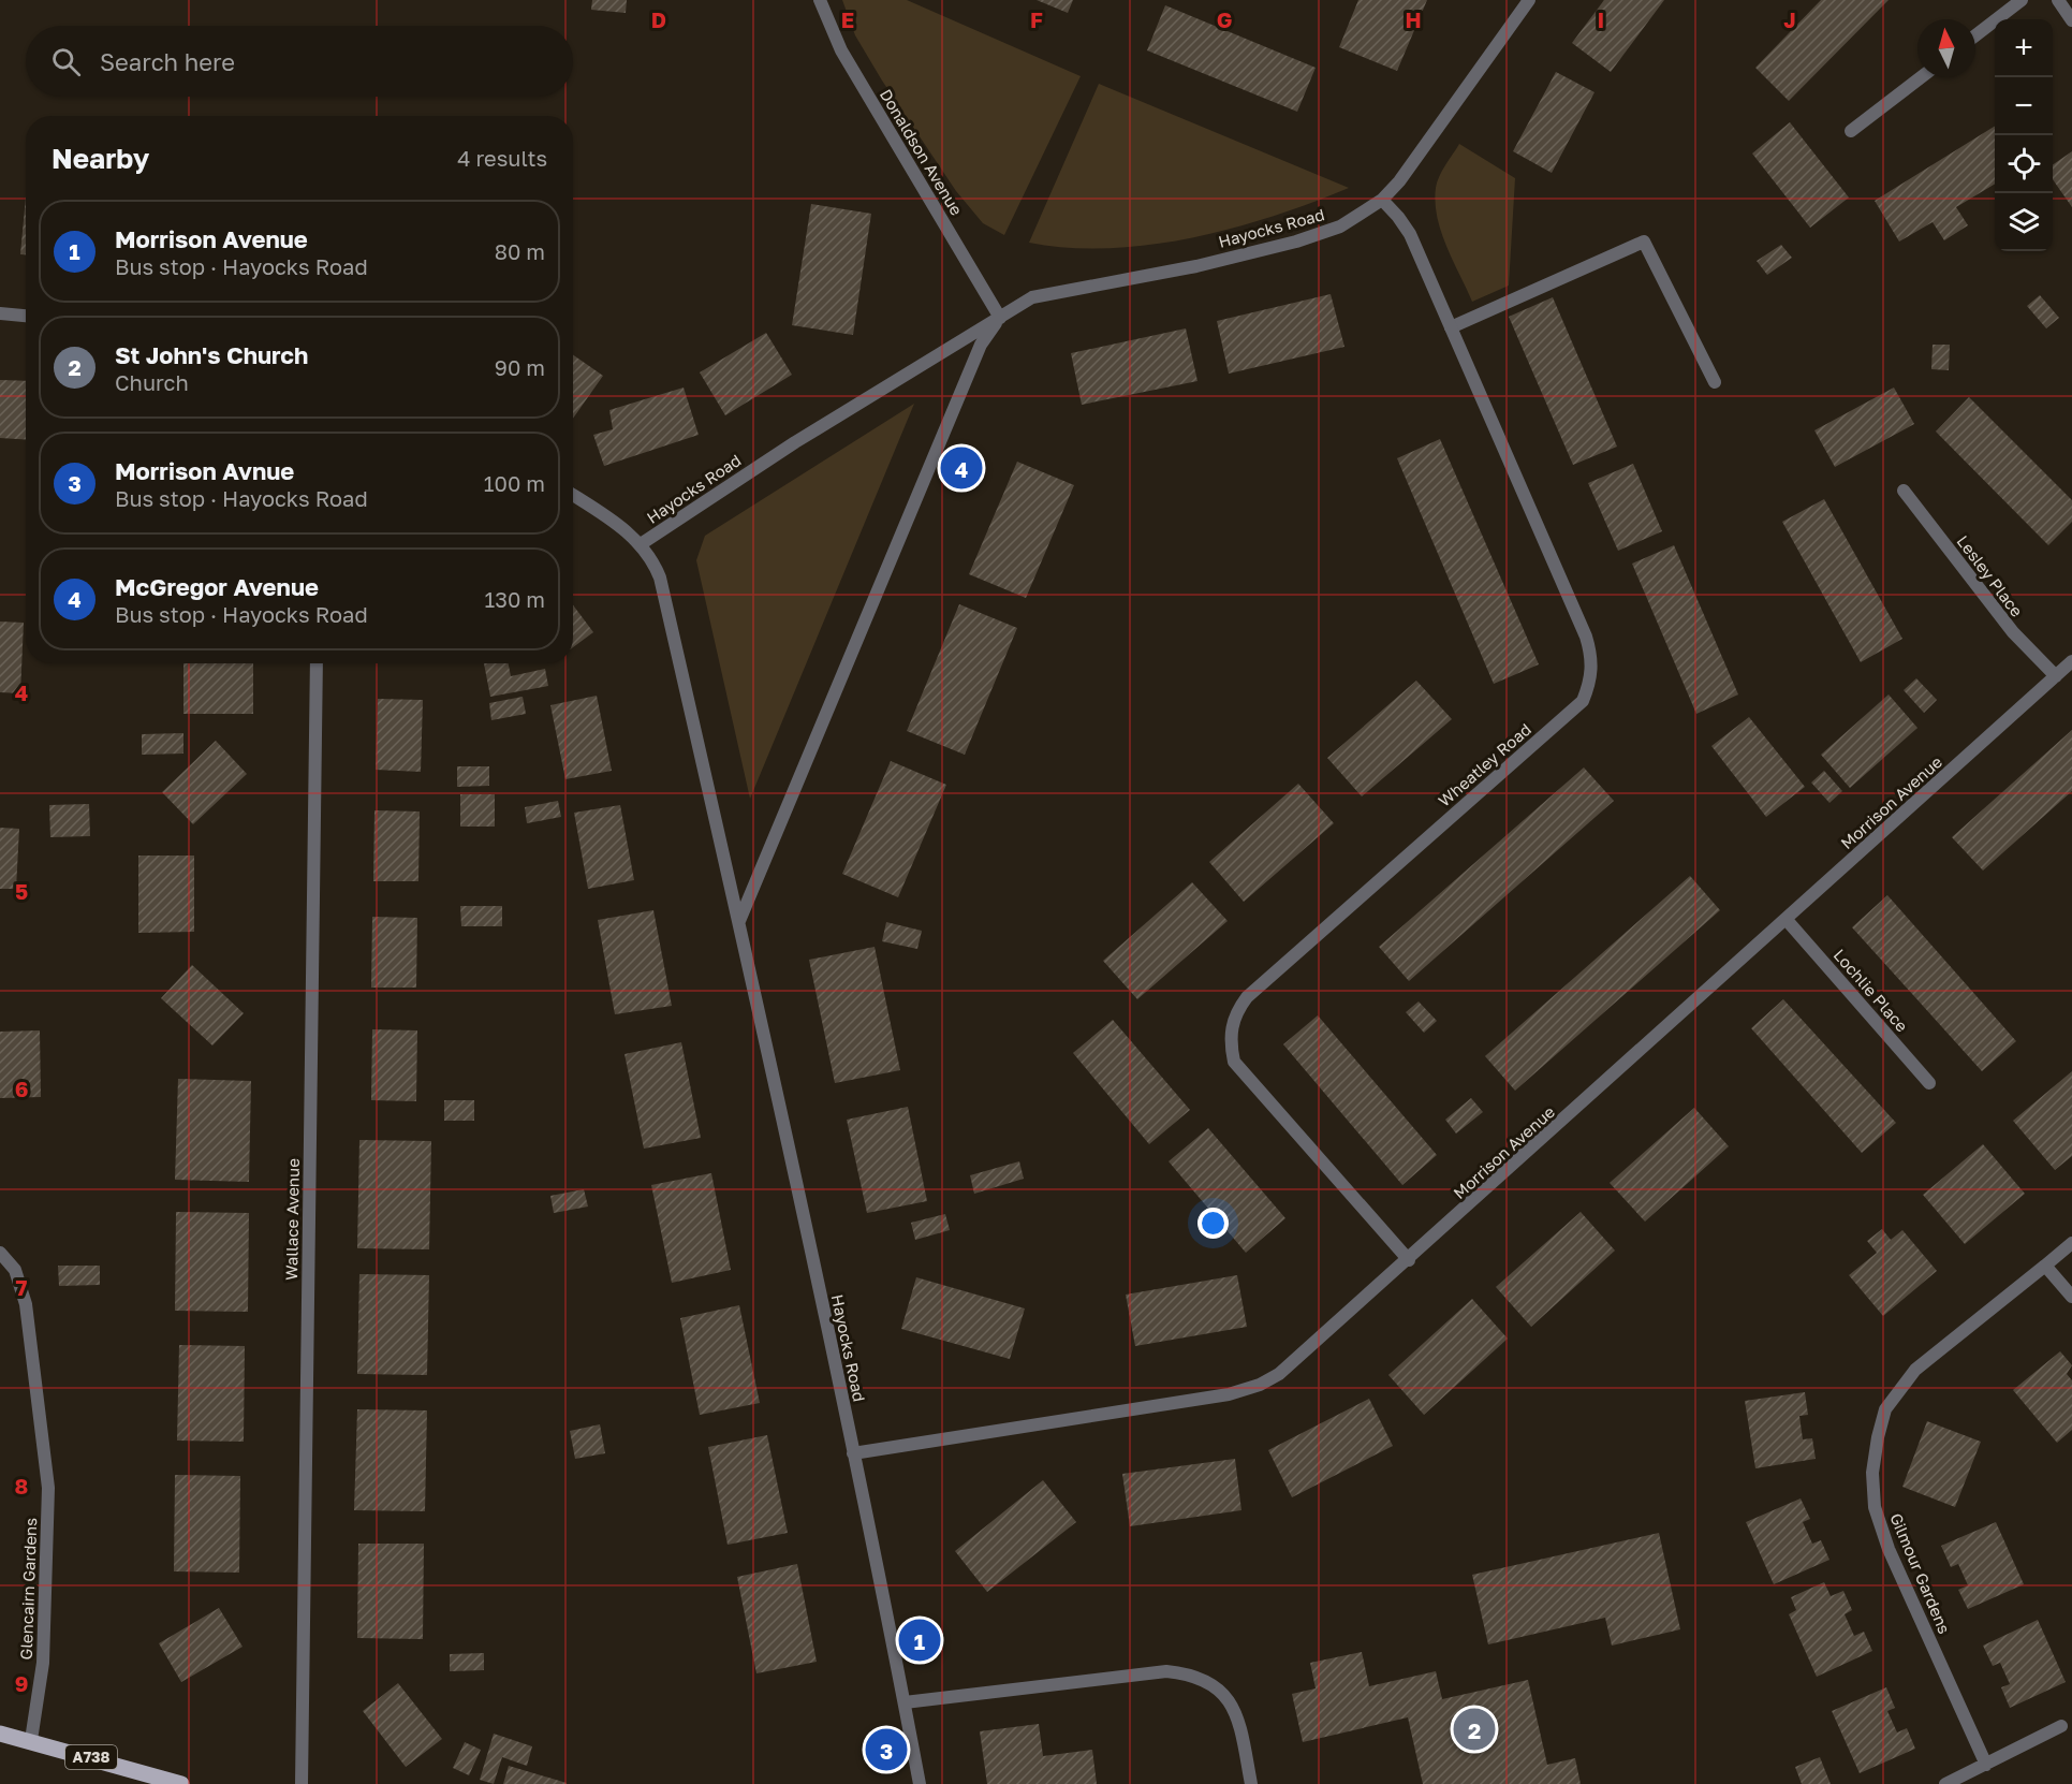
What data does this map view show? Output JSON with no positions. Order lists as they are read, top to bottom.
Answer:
{
  "streets": {
    "main road": ["A738"],
    "street": [
      "Donaldson Avenue",
      "Hayocks Road",
      "Lesley Place",
      "Wheatley Road",
      "Morrison Avenue",
      "Lochlie Place",
      "Wallace Avenue",
      "Gilmour Gardens",
      "Glencairn Gardens"
    ]
  },
  "crossings": [
    ["Donaldson Avenue", "Hayocks Road"],
    ["Hayocks Road", "Wheatley Road"],
    ["Hayocks Road", "Morrison Avenue"],
    ["Lesley Place", "Morrison Avenue"],
    ["Wheatley Road", "Morrison Avenue"],
    ["Morrison Avenue", "Lochlie Place"],
    ["Glencairn Gardens", "A738"]
  ],
  "north": "top",
  "page": {
    "map_buttons": ["+", "−"],
    "search": "Search here",
    "heading": ["Nearby", "4 results"],
    "list": [
      {
        "mark": "1",
        "name": "Morrison Avenue",
        "note": "Bus stop · Hayocks Road",
        "value": "80 m"
      },
      {
        "mark": "2",
        "name": "St John's Church",
        "note": "Church",
        "value": "90 m"
      },
      {
        "mark": "3",
        "name": "Morrison Avnue",
        "note": "Bus stop · Hayocks Road",
        "value": "100 m"
      },
      {
        "mark": "4",
        "name": "McGregor Avenue",
        "note": "Bus stop · Hayocks Road",
        "value": "130 m"
      }
    ],
    "pins": [
      "4",
      "1",
      "2",
      "3"
    ]
  },
  "grid": {
    "columns": [
      "D",
      "E",
      "F",
      "G",
      "H",
      "I",
      "J"
    ],
    "rows": [
      "4",
      "5",
      "6",
      "7",
      "8",
      "9"
    ]
  }
}
